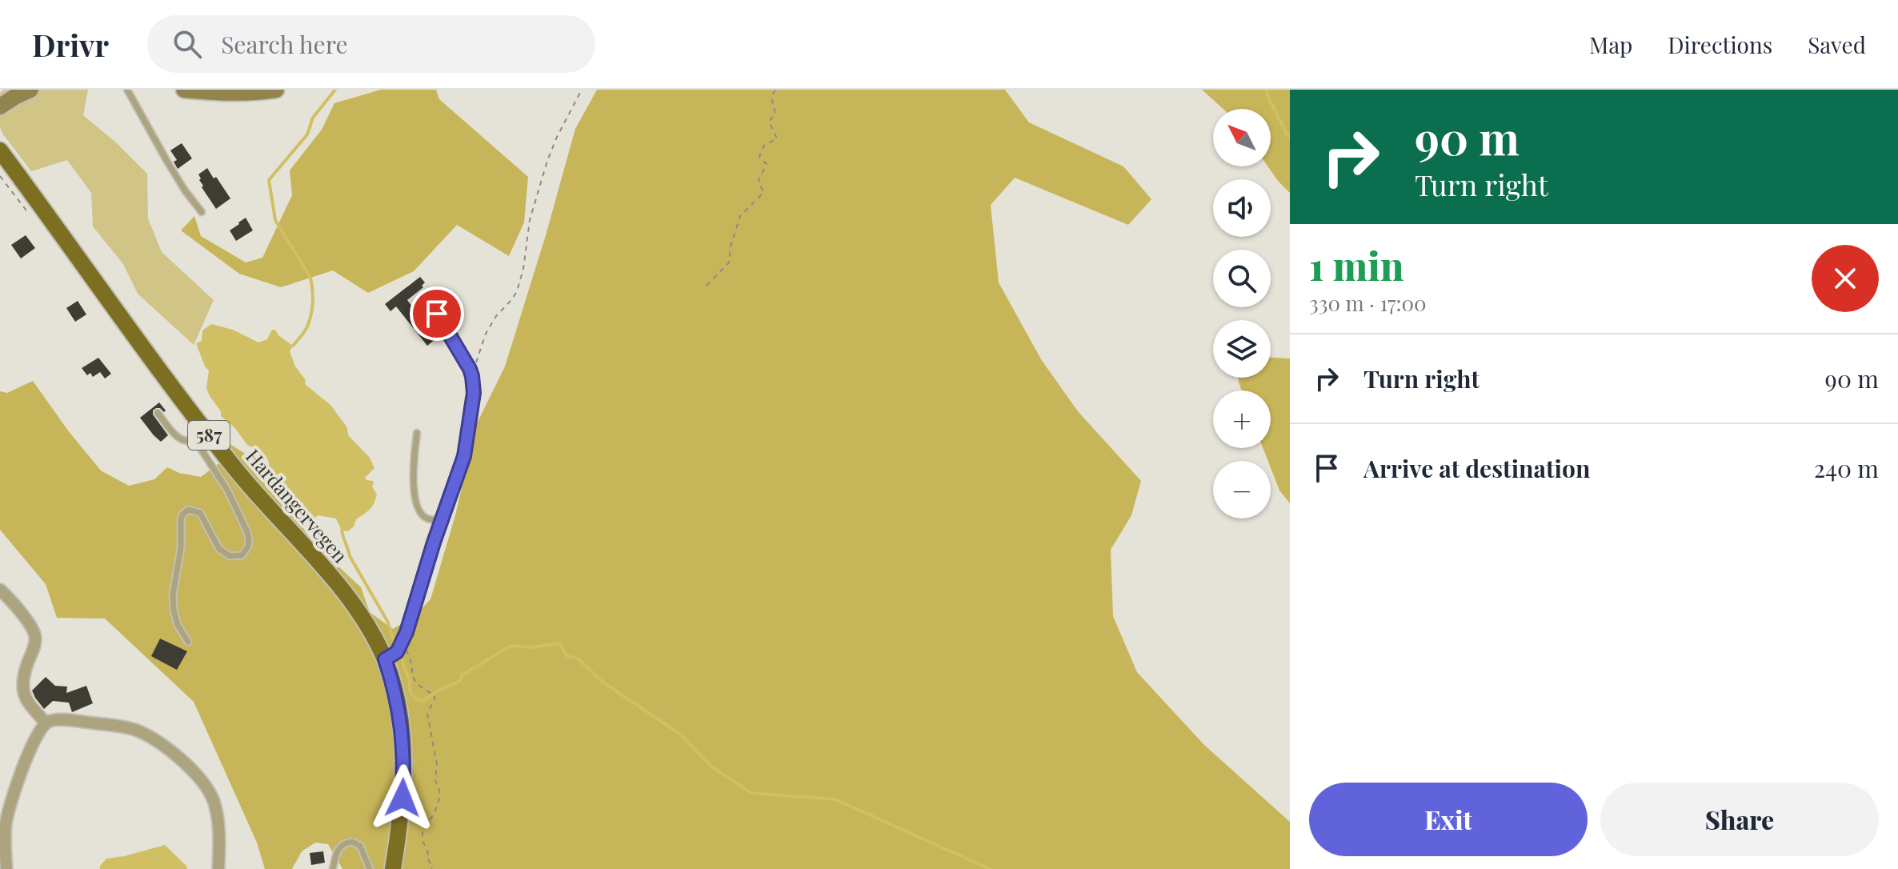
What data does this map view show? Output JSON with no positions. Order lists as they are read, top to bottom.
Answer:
{
  "streets": {
    "main road": ["587", "Hardangervegen"]
  },
  "north": "top left",
  "page": {
    "header": "Drivr",
    "search": "Search here",
    "nav": ["Map", "Directions", "Saved"],
    "turn": ["90 m", "Turn right"],
    "map_buttons": ["+", "−"],
    "heading": ["1 min", "330 m · 17:00"],
    "list": [
      {
        "name": "Turn right",
        "value": "90 m"
      },
      {
        "name": "Arrive at destination",
        "value": "240 m"
      }
    ],
    "buttons": ["Exit", "Share"]
  }
}
